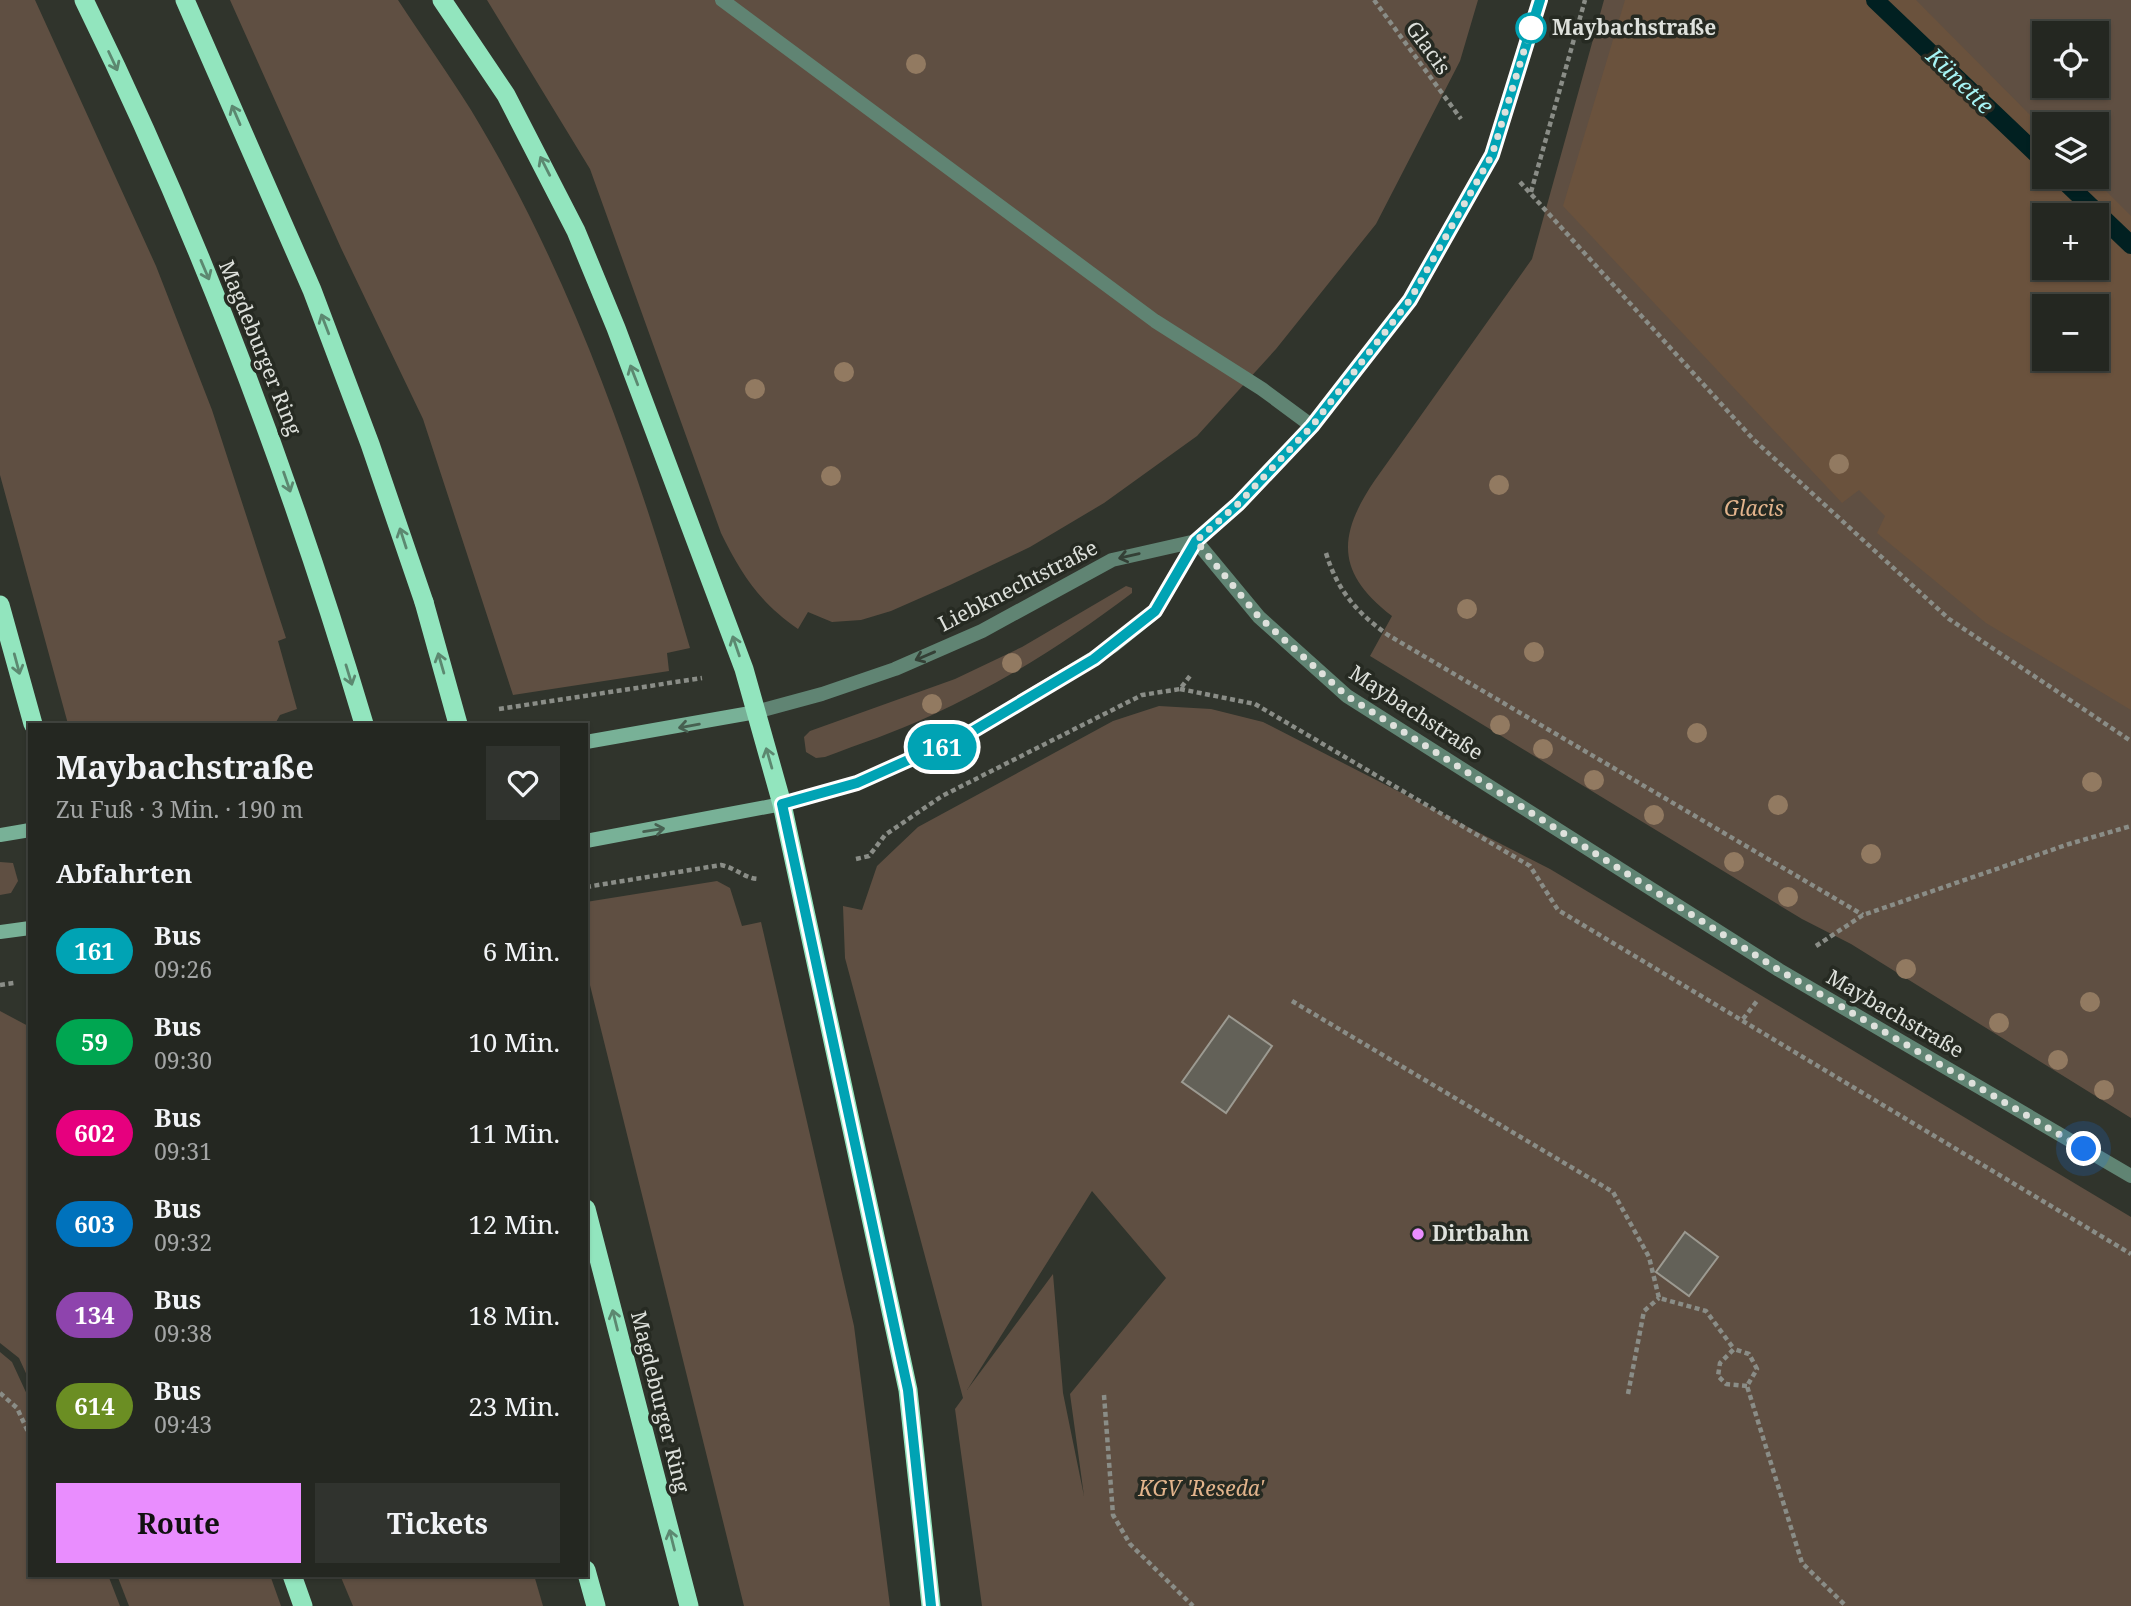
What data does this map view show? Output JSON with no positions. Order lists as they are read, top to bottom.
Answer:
{
  "streets": {
    "highway": ["Magdeburger Ring"],
    "main road": ["Liebknechtstraße"],
    "street": ["Maybachstraße"],
    "path": ["Glacis"]
  },
  "crossings": [
    ["Liebknechtstraße", "Maybachstraße"]
  ],
  "water": ["Künette"],
  "parks": ["Glacis", "KGV 'Reseda'"],
  "places": ["Maybachstraße", "Dirtbahn"],
  "lines": ["bus line 161"],
  "page": {
    "on_map": "161",
    "map_buttons": ["+", "−"],
    "heading": [
      ["Maybachstraße", "Zu Fuß · 3 Min. · 190 m"],
      "Abfahrten"
    ],
    "list": [
      {
        "mark": "161",
        "name": "Bus",
        "note": "09:26",
        "value": "6 Min."
      },
      {
        "mark": "59",
        "name": "Bus",
        "note": "09:30",
        "value": "10 Min."
      },
      {
        "mark": "602",
        "name": "Bus",
        "note": "09:31",
        "value": "11 Min."
      },
      {
        "mark": "603",
        "name": "Bus",
        "note": "09:32",
        "value": "12 Min."
      },
      {
        "mark": "134",
        "name": "Bus",
        "note": "09:38",
        "value": "18 Min."
      },
      {
        "mark": "614",
        "name": "Bus",
        "note": "09:43",
        "value": "23 Min."
      }
    ],
    "buttons": ["Route", "Tickets"]
  }
}
